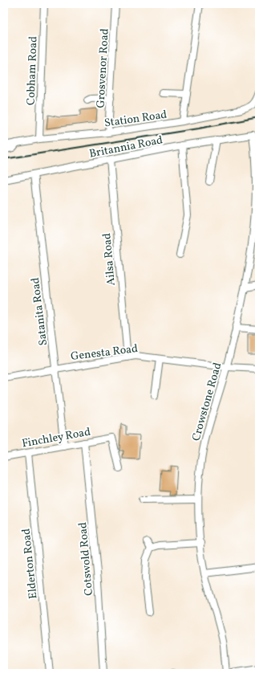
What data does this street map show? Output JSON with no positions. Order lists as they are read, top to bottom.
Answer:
{
  "streets": {
    "street": [
      "Grosvenor Road",
      "Cobham Road",
      "Station Road",
      "Britannia Road",
      "Ailsa Road",
      "Satanita Road",
      "Genesta Road",
      "Crowstone Road",
      "Finchley Road",
      "Cotswold Road",
      "Elderton Road"
    ]
  },
  "crossings": [
    ["Grosvenor Road", "Station Road"],
    ["Cobham Road", "Station Road"],
    ["Britannia Road", "Ailsa Road"],
    ["Britannia Road", "Satanita Road"],
    ["Britannia Road", "Crowstone Road"],
    ["Ailsa Road", "Genesta Road"],
    ["Satanita Road", "Genesta Road"],
    ["Satanita Road", "Finchley Road"],
    ["Genesta Road", "Crowstone Road"],
    ["Finchley Road", "Cotswold Road"],
    ["Finchley Road", "Elderton Road"]
  ]
}
